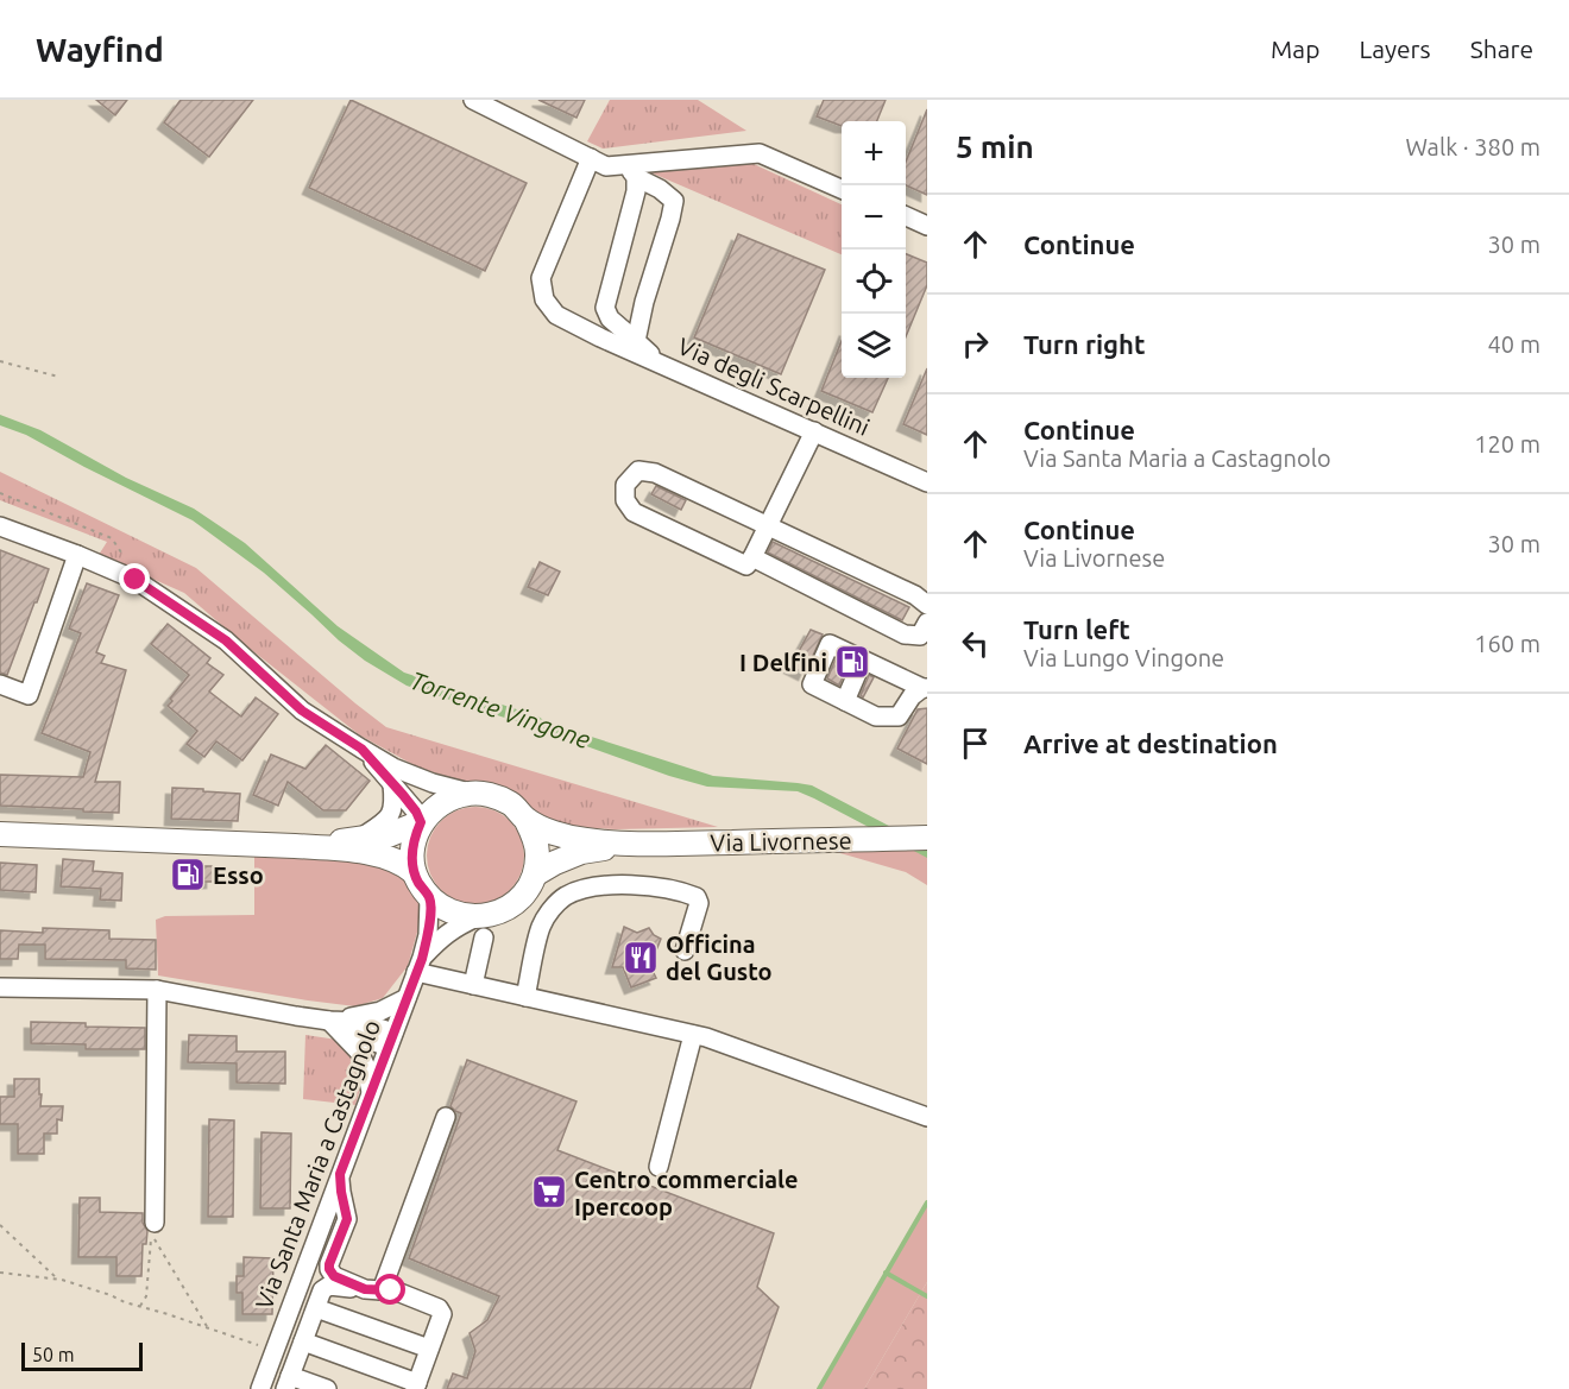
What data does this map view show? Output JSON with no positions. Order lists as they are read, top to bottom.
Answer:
{
  "streets": {
    "main road": ["Via Livornese"],
    "street": ["Via degli Scarpellini", "Via Santa Maria a Castagnolo"]
  },
  "crossings": [
    ["Via Livornese", "Via Santa Maria a Castagnolo"]
  ],
  "water": ["Torrente Vingone"],
  "places": {
    "fuel station": ["I Delfini", "Esso"],
    "restaurant": ["Officina del Gusto"],
    "supermarket": ["Centro commerciale Ipercoop"]
  },
  "scale_bar": "50 m",
  "page": {
    "header": "Wayfind",
    "nav": ["Map", "Layers", "Share"],
    "heading": ["5 min", "Walk · 380 m"],
    "map_buttons": ["+", "−"],
    "list": [
      ["Continue", "30 m"],
      ["Turn right", "40 m"],
      ["Continue", "Via Santa Maria a Castagnolo", "120 m"],
      ["Continue", "Via Livornese", "30 m"],
      ["Turn left", "Via Lungo Vingone", "160 m"],
      "Arrive at destination"
    ],
    "scale": "50 m"
  }
}
